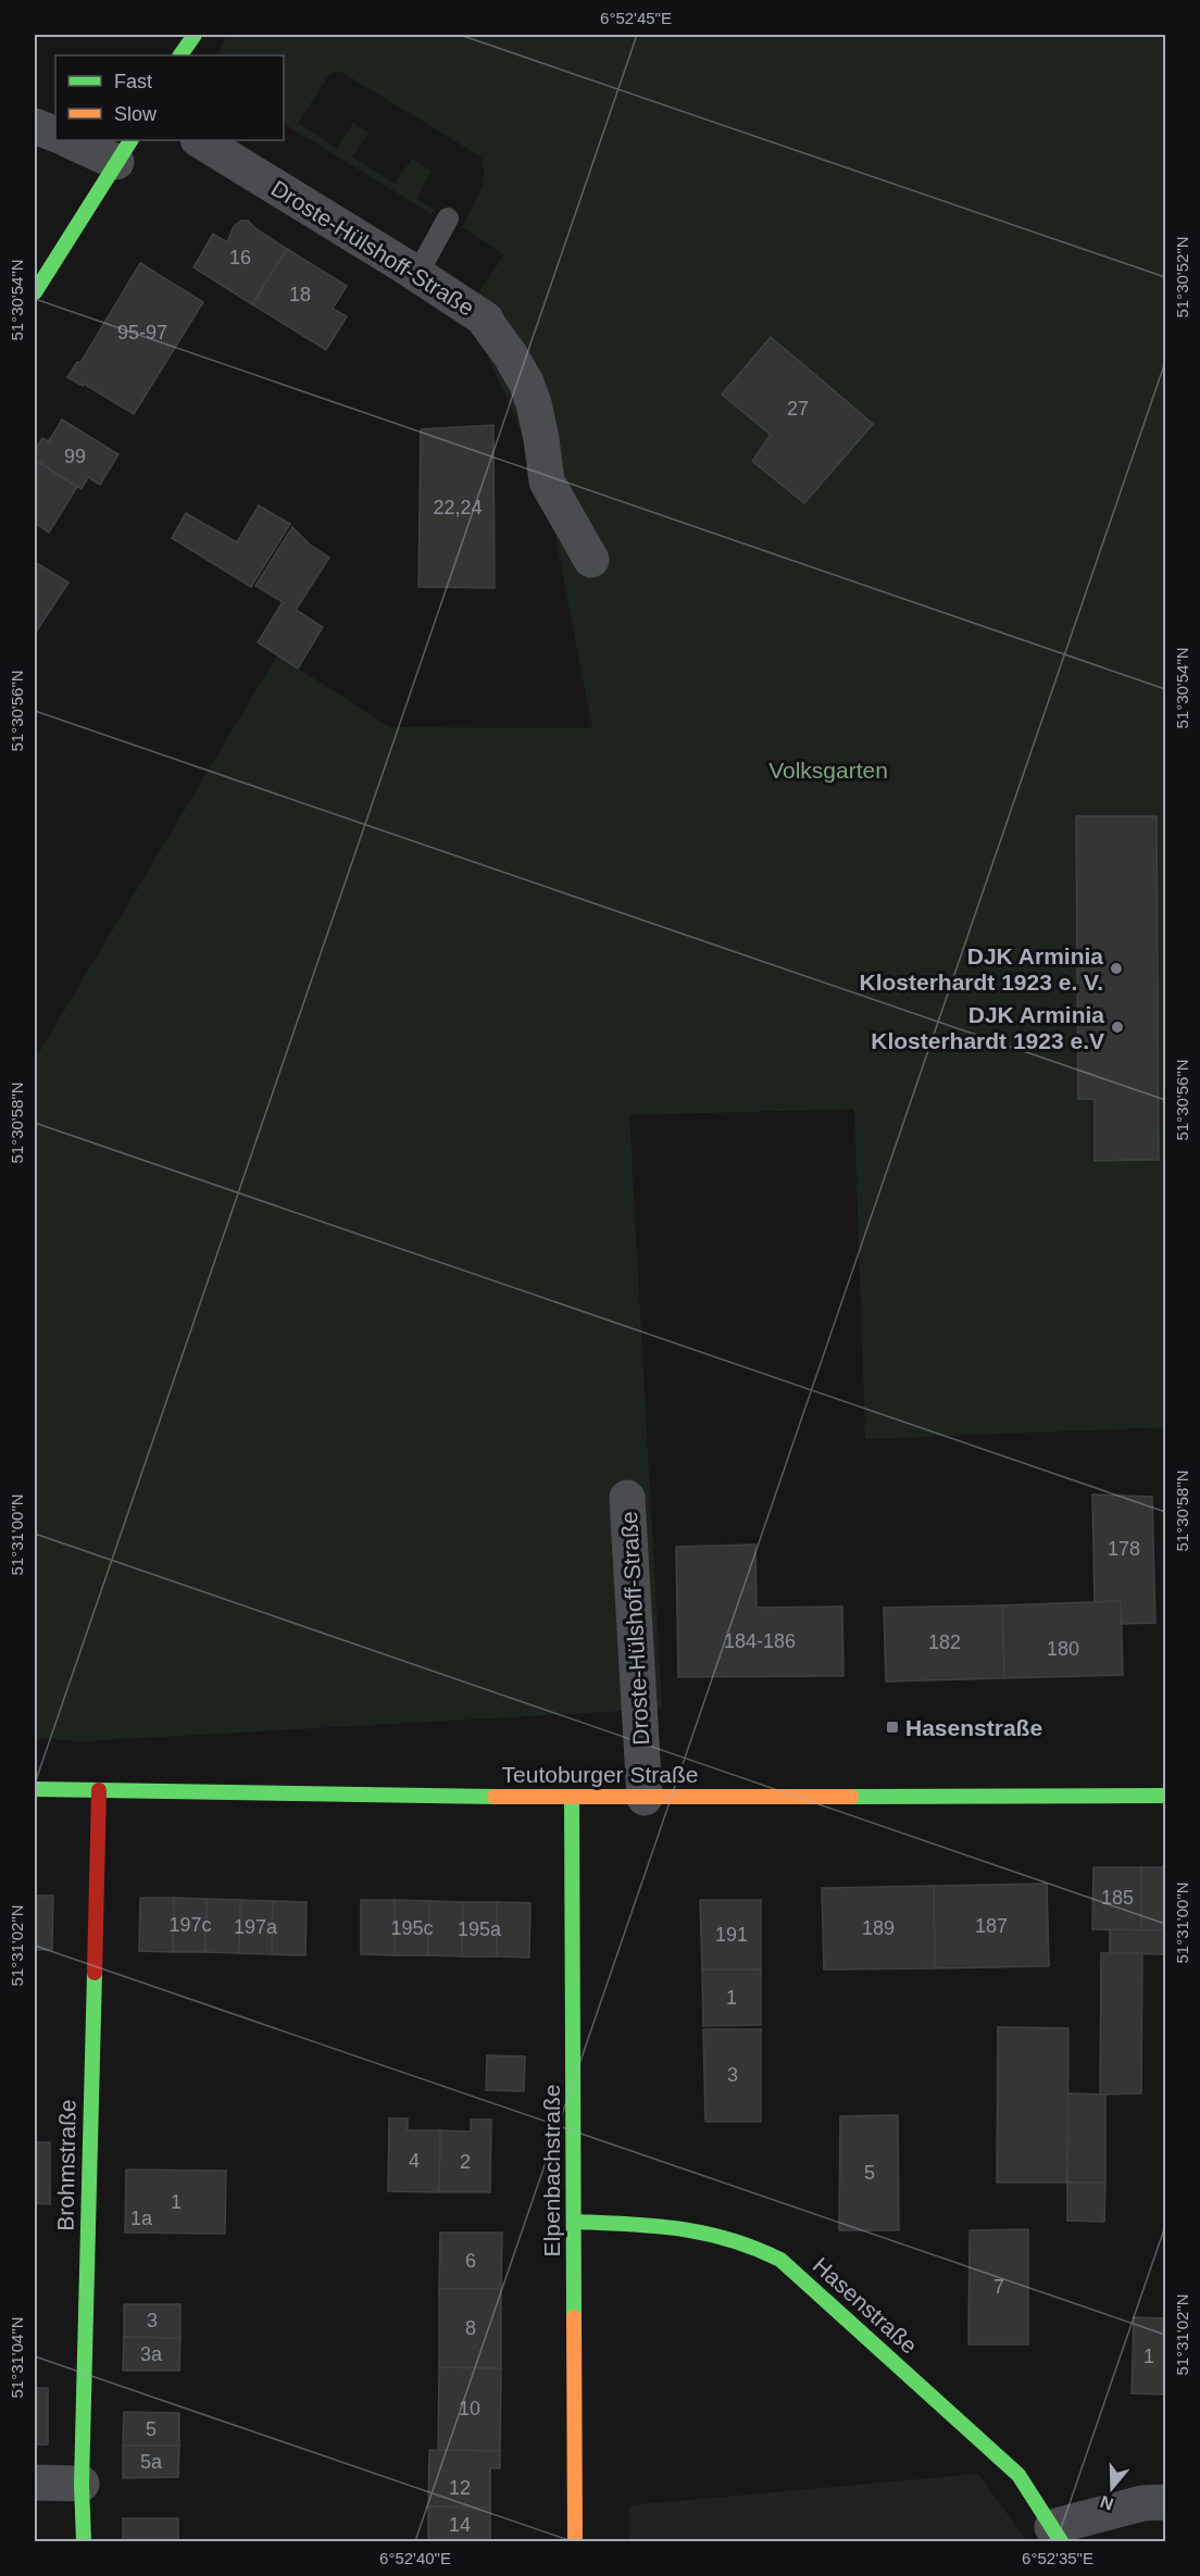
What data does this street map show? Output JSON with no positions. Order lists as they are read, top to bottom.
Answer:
{
  "streets": {
    "street": [
      "Droste-Hülshoff-Straße",
      "Teutoburger Straße",
      "Brohmstraße",
      "Elpenbachstraße",
      "Hasenstraße"
    ]
  },
  "crossings": [
    ["Droste-Hülshoff-Straße", "Teutoburger Straße"],
    ["Teutoburger Straße", "Brohmstraße"],
    ["Teutoburger Straße", "Elpenbachstraße"],
    ["Elpenbachstraße", "Hasenstraße"]
  ],
  "parks": ["Volksgarten"],
  "places": {
    "other": ["DJK Arminia Klosterhardt 1923 e. V.", "DJK Arminia Klosterhardt 1923 e.V"],
    "transit": ["Hasenstraße"]
  },
  "house_numbers": [
    "16",
    "18",
    "95-97",
    "27",
    "99",
    "22,24",
    "178",
    "184-186",
    "182",
    "180",
    "185",
    "197c",
    "187",
    "197a",
    "195c",
    "189",
    "195a",
    "191",
    "1",
    "3",
    "4",
    "2",
    "5",
    "1",
    "1a",
    "6",
    "7",
    "3",
    "8",
    "3a",
    "1",
    "10",
    "5",
    "5a",
    "12",
    "14"
  ],
  "legend": ["Fast", "Slow"],
  "north": "bottom",
  "coordinates": [
    "6°52'45\"E",
    "51°30'52\"N",
    "51°30'54\"N",
    "51°30'56\"N",
    "51°30'58\"N",
    "51°31'00\"N",
    "51°31'02\"N",
    "51°31'04\"N",
    "6°52'40\"E",
    "6°52'35\"E"
  ]
}
